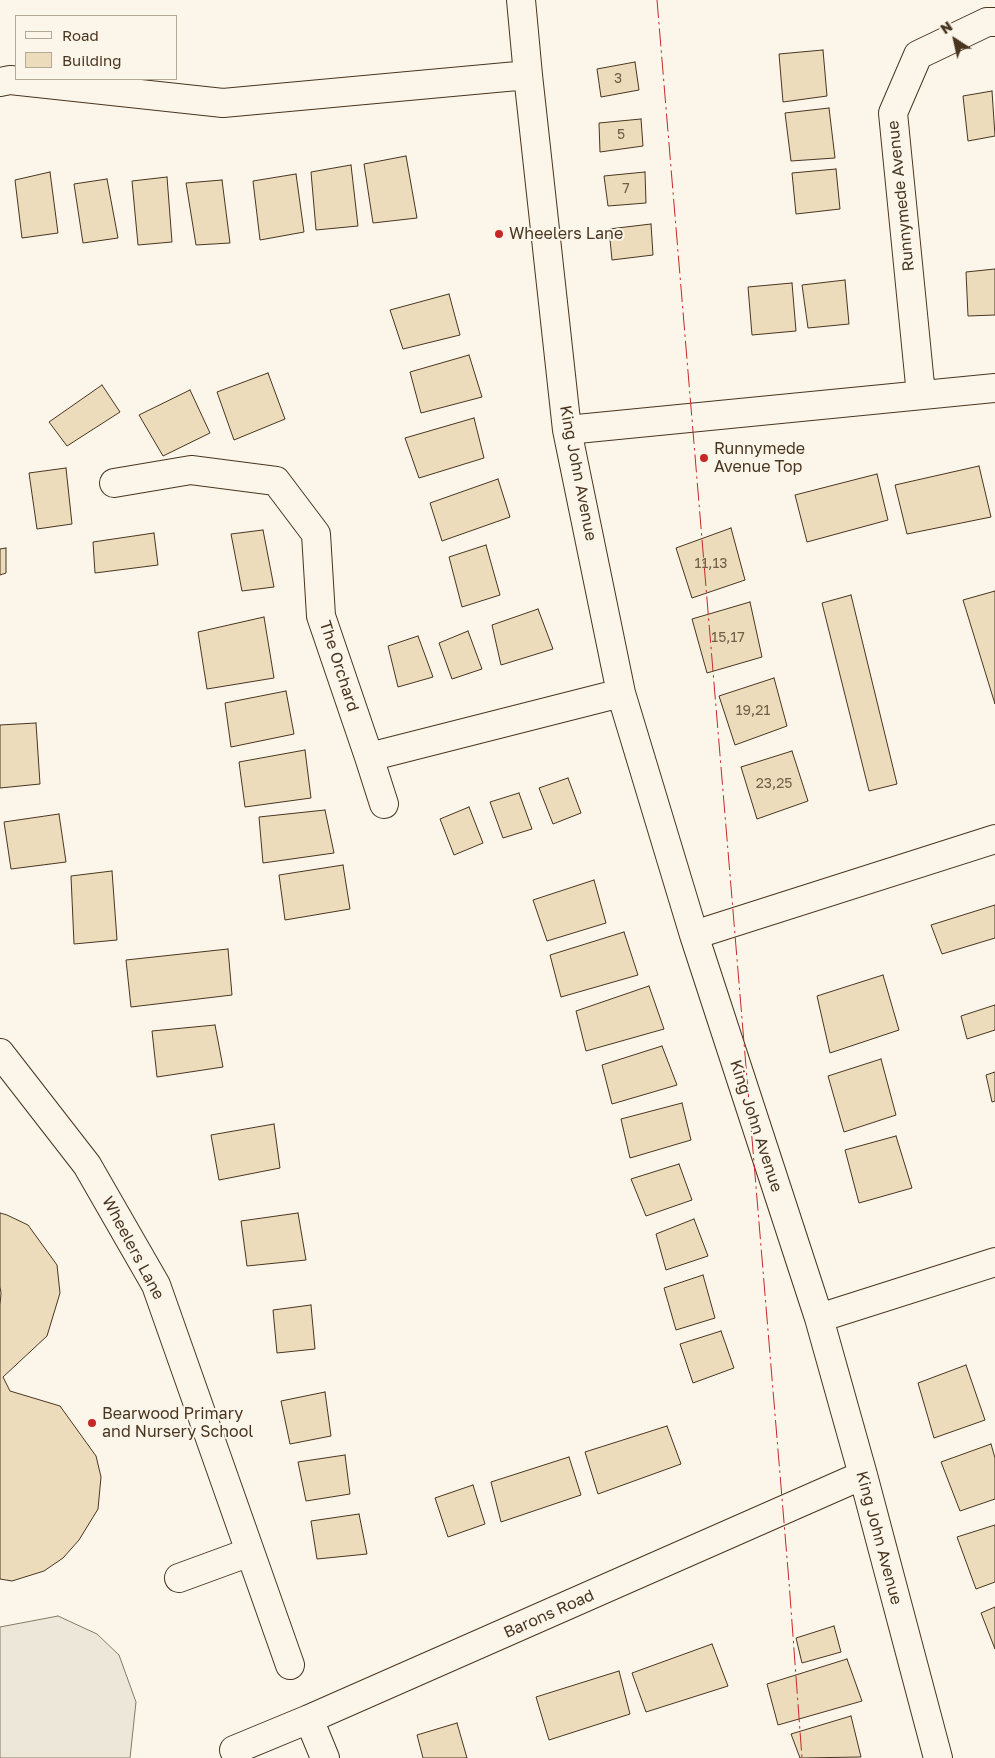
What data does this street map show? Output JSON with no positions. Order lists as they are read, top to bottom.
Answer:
{
  "streets": {
    "street": [
      "Runnymede Avenue",
      "King John Avenue",
      "The Orchard",
      "Wheelers Lane",
      "Barons Road"
    ]
  },
  "crossings": [
    ["King John Avenue", "Barons Road"]
  ],
  "places": ["Wheelers Lane", "Runnymede Avenue Top", "Bearwood Primary and Nursery School"],
  "house_numbers": [
    "3",
    "5",
    "7",
    "11,13",
    "15,17",
    "19,21",
    "23,25"
  ],
  "legend": ["Road", "Building"],
  "north": "top left"
}
